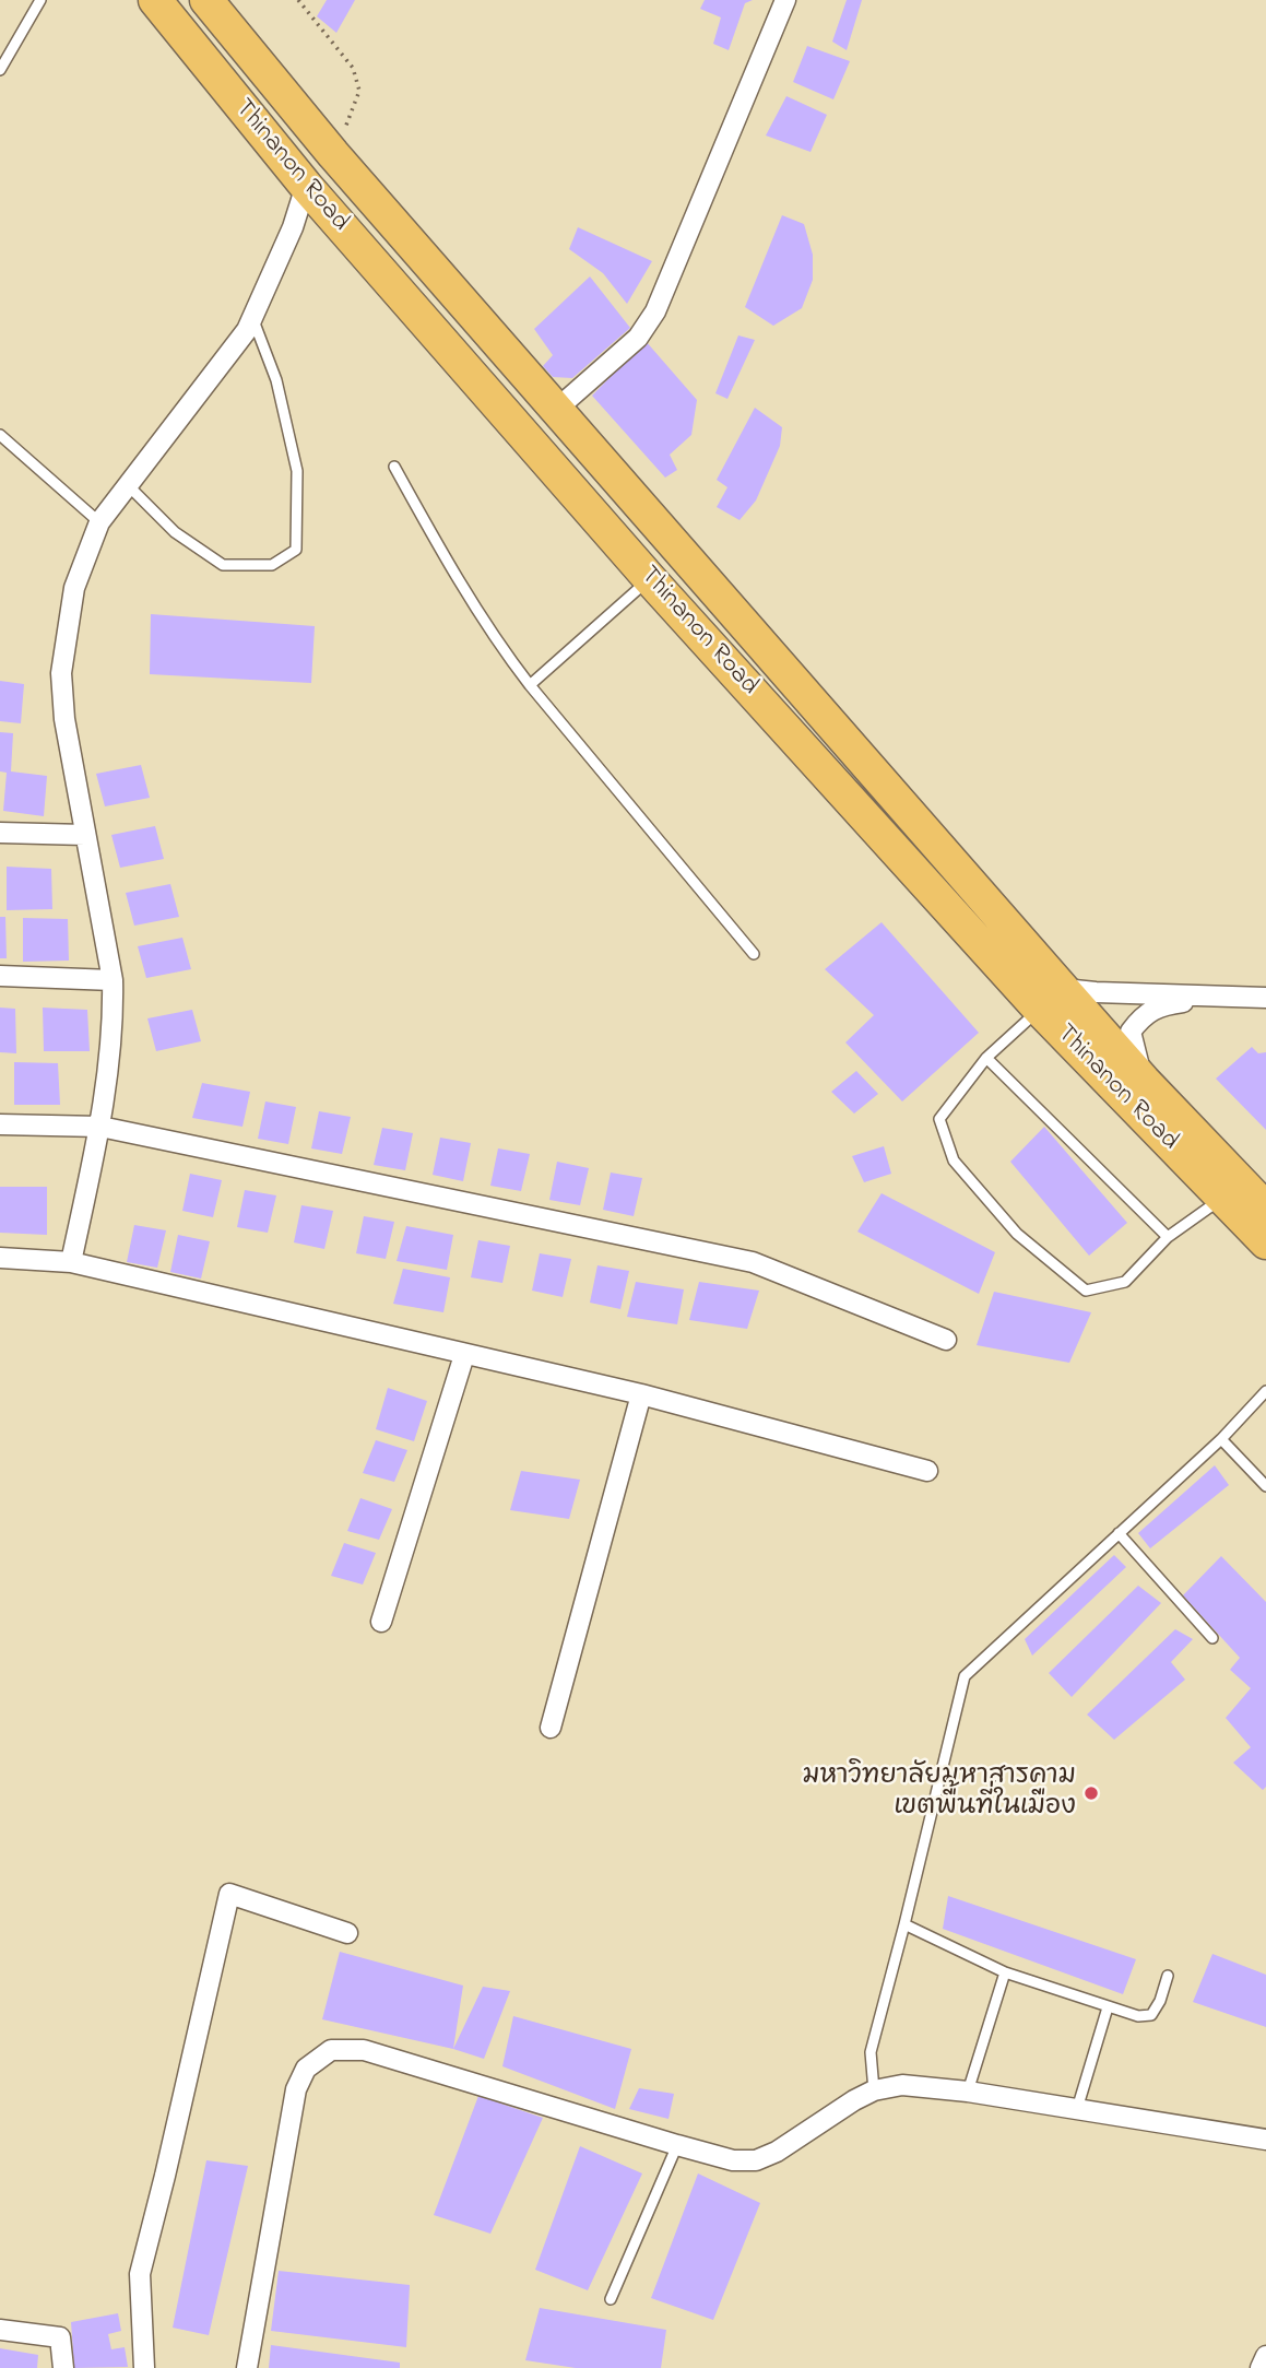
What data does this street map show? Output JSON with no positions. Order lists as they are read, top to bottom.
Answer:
{
  "streets": {
    "main road": ["Thinanon Road"]
  },
  "places": ["มหาวิทยาลัยมหาสารคาม เขตพื้นที่ในเมือง"]
}
